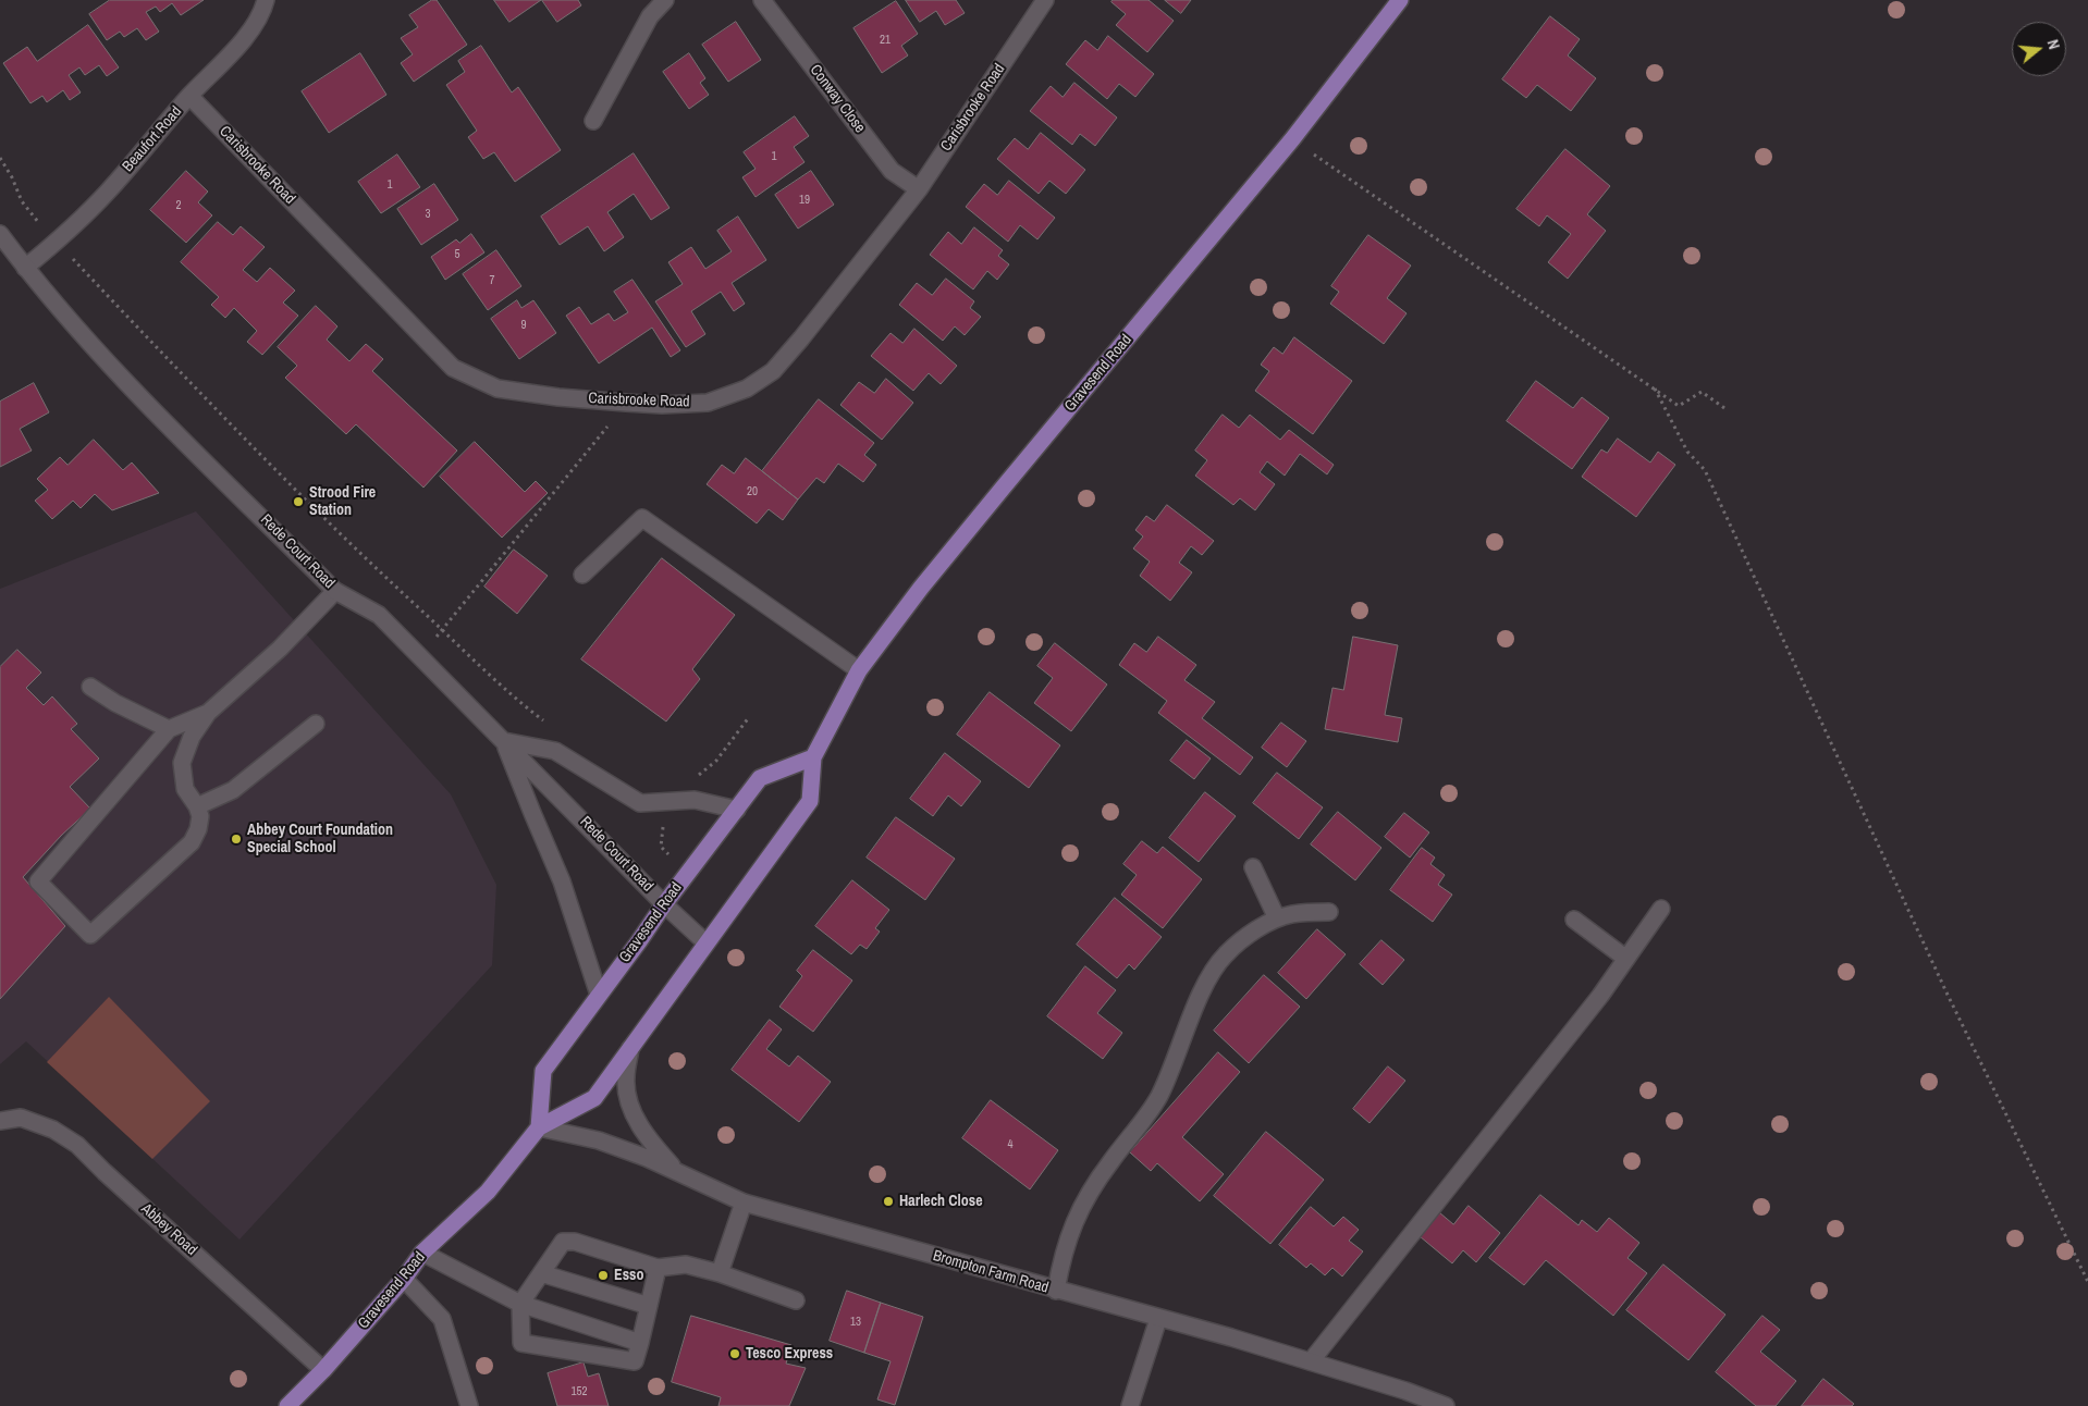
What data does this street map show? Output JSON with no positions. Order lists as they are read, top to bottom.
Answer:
{
  "streets": {
    "main road": ["Gravesend Road"],
    "street": [
      "Conway Close",
      "Carisbrooke Road",
      "Beaufort Road",
      "Rede Court Road",
      "Abbey Road",
      "Brompton Farm Road"
    ]
  },
  "crossings": [
    ["Conway Close", "Carisbrooke Road"],
    ["Carisbrooke Road", "Beaufort Road"],
    ["Beaufort Road", "Rede Court Road"],
    ["Gravesend Road", "Rede Court Road"],
    ["Gravesend Road", "Abbey Road"],
    ["Gravesend Road", "Brompton Farm Road"]
  ],
  "places": [
    "Strood Fire Station",
    "Abbey Court Foundation Special School",
    "Harlech Close",
    "Esso",
    "Tesco Express"
  ],
  "house_numbers": [
    "21",
    "1",
    "1",
    "19",
    "2",
    "3",
    "5",
    "7",
    "9",
    "20",
    "4",
    "13",
    "152"
  ],
  "north": "right"
}
